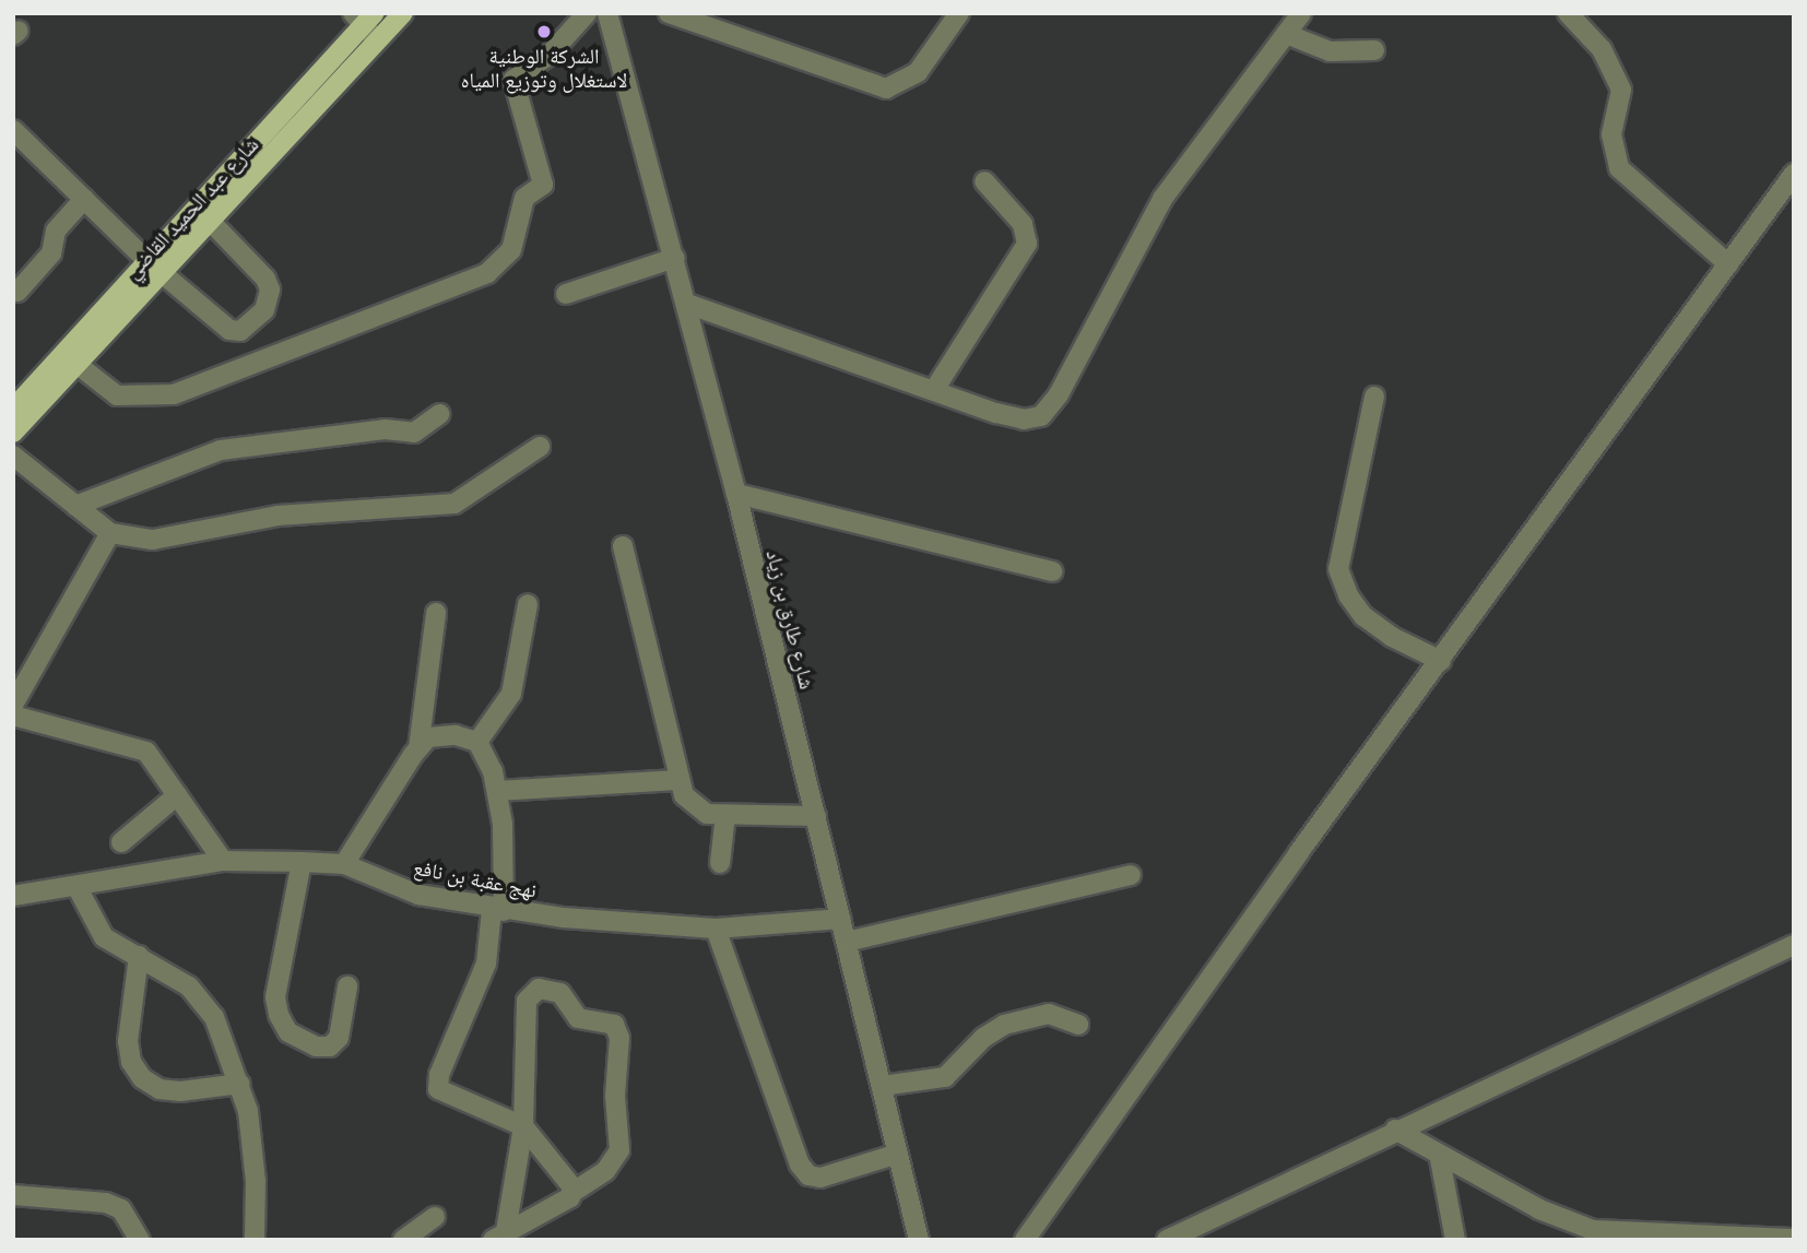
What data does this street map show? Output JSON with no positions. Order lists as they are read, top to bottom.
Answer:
{
  "streets": {
    "main road": ["شارع عبد الحميد القاضي"],
    "street": ["شارع طارق بن زياد", "نهج عقبة بن نافع"]
  },
  "crossings": [
    ["شارع طارق بن زياد", "نهج عقبة بن نافع"]
  ],
  "places": ["الشركة الوطنية لاستغلال وتوزيع المياه"]
}
